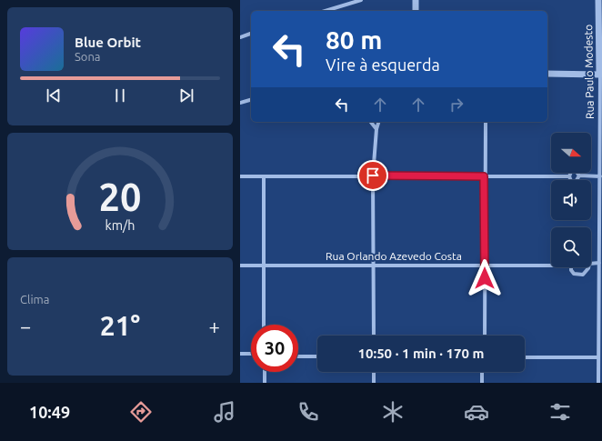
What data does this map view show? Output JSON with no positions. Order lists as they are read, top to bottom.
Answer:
{
  "streets": {
    "street": ["Rua Paulo Modesto", "Rua Orlando Azevedo Costa"]
  },
  "north": "right",
  "page": {
    "turn": ["80 m", "Vire à esquerda"],
    "song": ["Blue Orbit", "Sona"],
    "tile": "Clima",
    "heat": ["−", "21°", "+"],
    "limit": "30",
    "trip": "10:50 · 1 min · 170 m",
    "tabs": "10:49",
    "gauge": ["20", "km/h"]
  }
}
